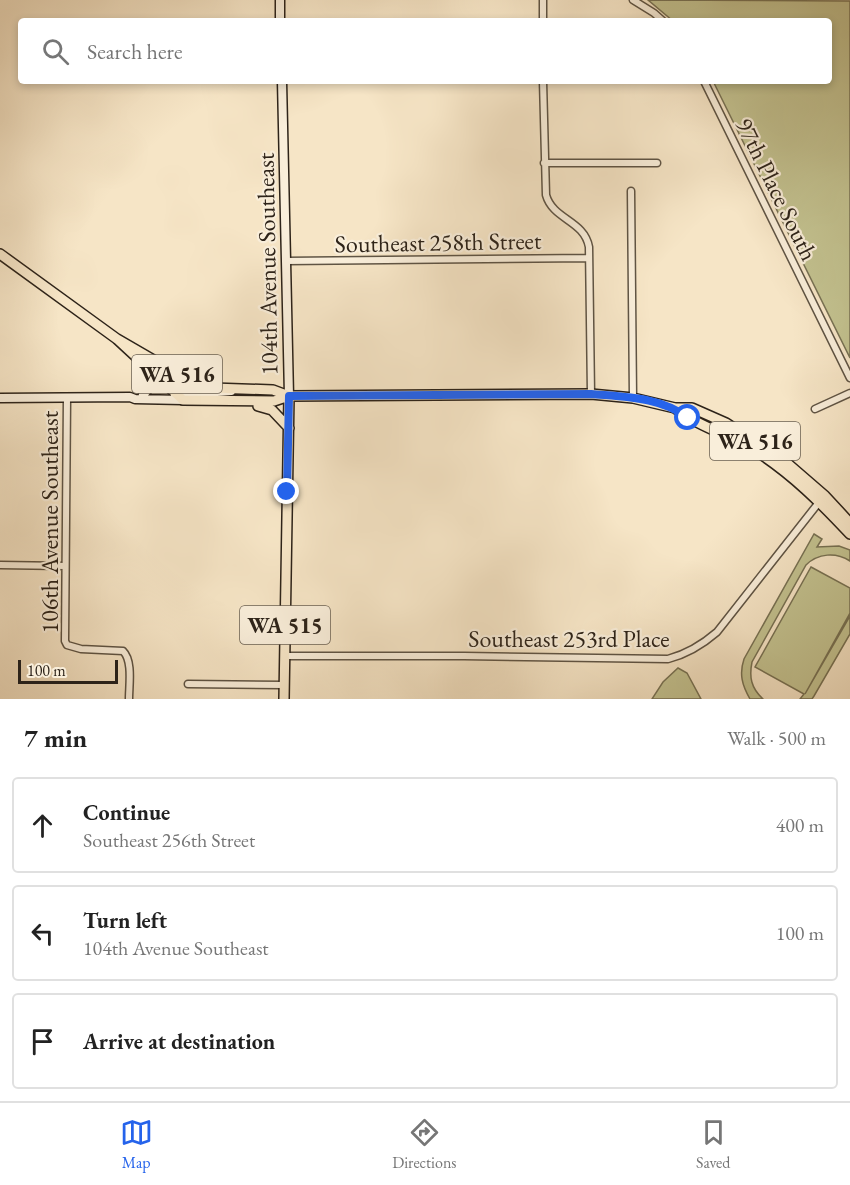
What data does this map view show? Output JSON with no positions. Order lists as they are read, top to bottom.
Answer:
{
  "streets": {
    "main road": ["104th Avenue Southeast", "WA 516", "WA 515"],
    "street": [
      "97th Place South",
      "Southeast 258th Street",
      "106th Avenue Southeast",
      "Southeast 253rd Place"
    ]
  },
  "crossings": [
    ["Southeast 258th Street", "104th Avenue Southeast"],
    ["104th Avenue Southeast", "WA 516"],
    ["104th Avenue Southeast", "Southeast 253rd Place"],
    ["WA 516", "Southeast 253rd Place"]
  ],
  "scale_bar": "100 m",
  "page": {
    "search": "Search here",
    "scale": "100 m",
    "heading": ["7 min", "Walk · 500 m"],
    "list": [
      ["Continue", "Southeast 256th Street", "400 m"],
      ["Turn left", "104th Avenue Southeast", "100 m"],
      "Arrive at destination"
    ],
    "nav": ["Map", "Directions", "Saved"]
  }
}
